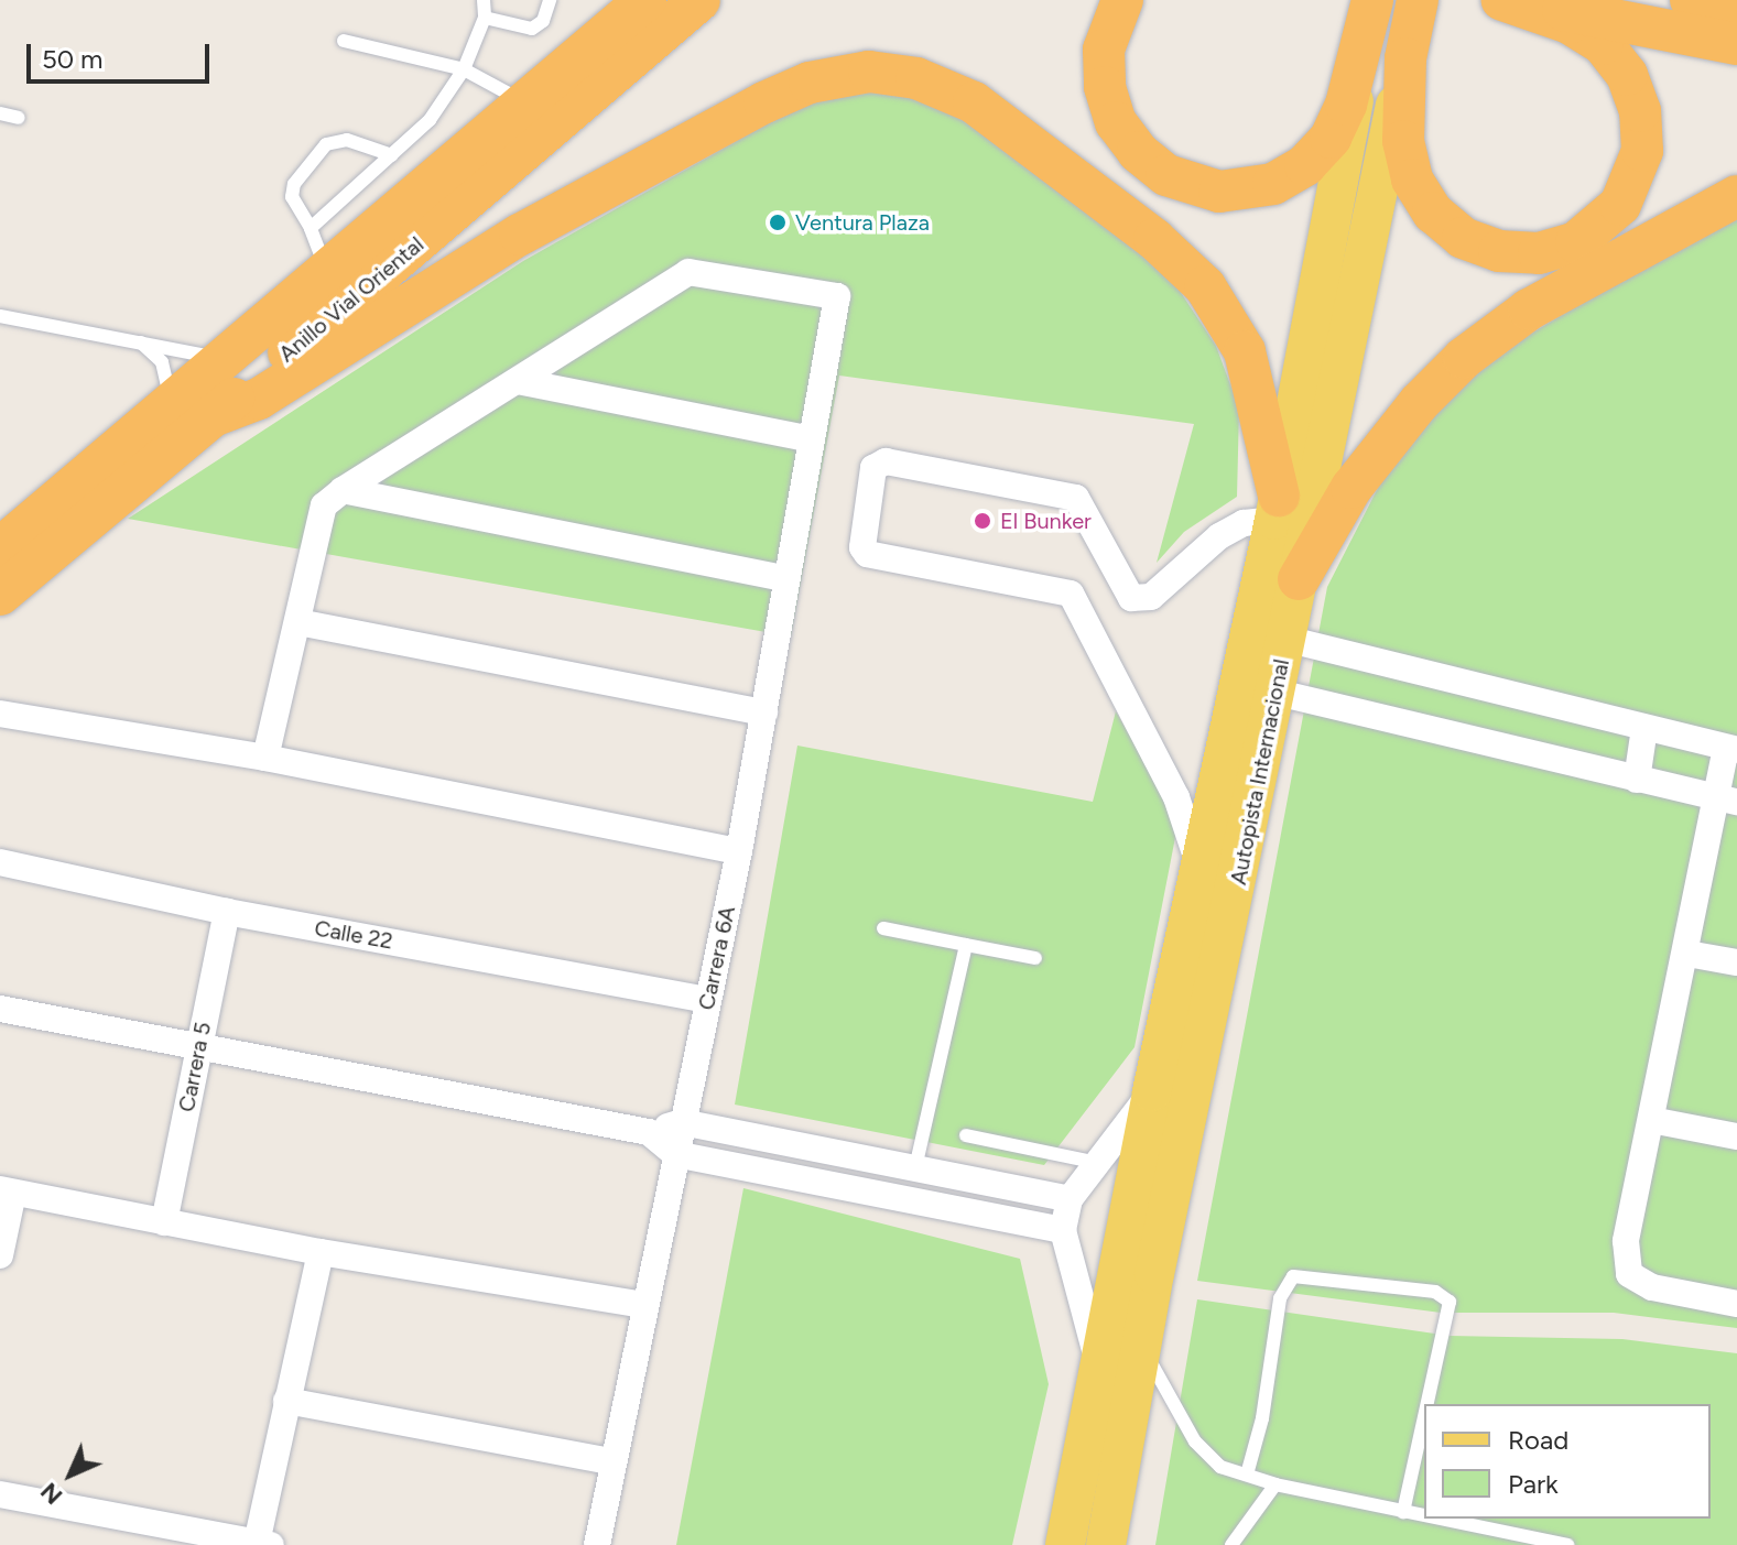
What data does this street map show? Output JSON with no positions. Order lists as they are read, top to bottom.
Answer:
{
  "streets": {
    "highway": ["Anillo Vial Oriental", "Autopista Internacional"],
    "street": ["Calle 22", "Carrera 6A", "Carrera 5"]
  },
  "crossings": [
    ["Calle 22", "Carrera 6A"],
    ["Calle 22", "Carrera 5"]
  ],
  "places": ["Ventura Plaza", "El Bunker"],
  "legend": ["Road", "Park"],
  "scale_bar": "50 m",
  "north": "bottom left"
}
